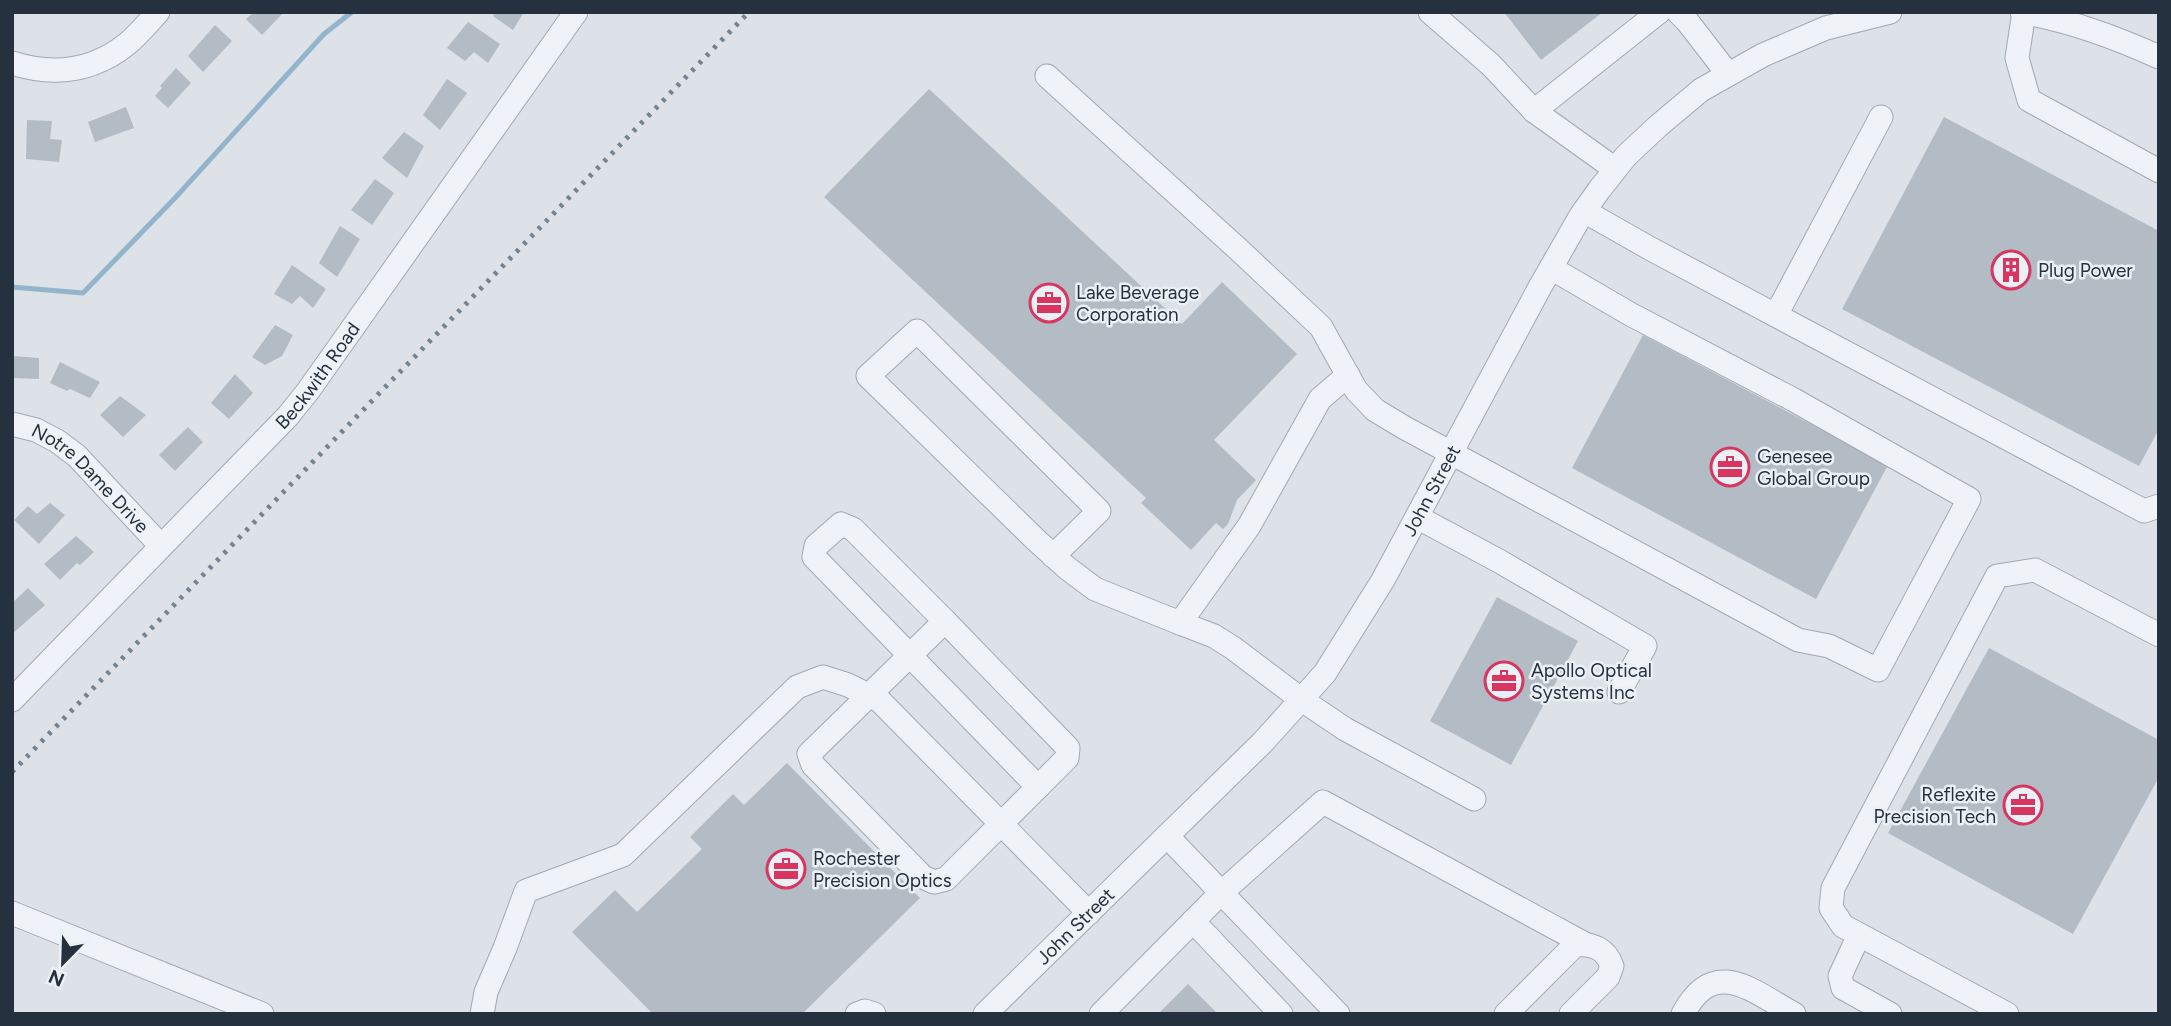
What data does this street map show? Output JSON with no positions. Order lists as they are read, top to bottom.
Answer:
{
  "streets": {
    "street": ["Beckwith Road", "Notre Dame Drive", "John Street"]
  },
  "crossings": [
    ["Beckwith Road", "Notre Dame Drive"]
  ],
  "places": {
    "building": ["Plug Power"],
    "office": [
      "Lake Beverage Corporation",
      "Genesee Global Group",
      "Apollo Optical Systems Inc",
      "Reflexite Precision Tech",
      "Rochester Precision Optics"
    ]
  },
  "north": "bottom left"
}
